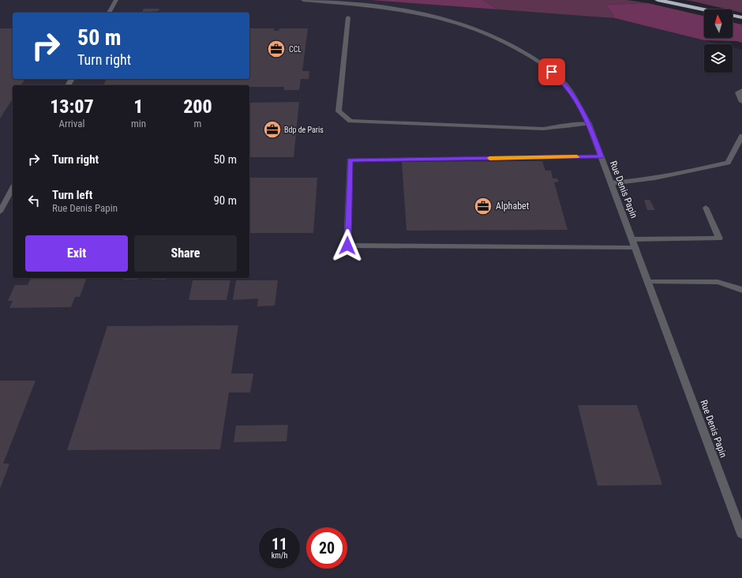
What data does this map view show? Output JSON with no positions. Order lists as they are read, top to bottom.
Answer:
{
  "streets": {
    "street": ["Rue Denis Papin"]
  },
  "places": {
    "office": ["CCL", "Bdp de Paris", "Alphabet"]
  },
  "north": "top",
  "page": {
    "turn": ["50 m", "Turn right"],
    "eta": [
      "13:07",
      "Arrival",
      "1",
      "min",
      "200",
      "m"
    ],
    "list": [
      {
        "name": "Turn right",
        "value": "50 m"
      },
      {
        "name": "Turn left",
        "note": "Rue Denis Papin",
        "value": "90 m"
      }
    ],
    "buttons": ["Exit", "Share"],
    "speed": "11 km/h",
    "limit": "20"
  }
}
